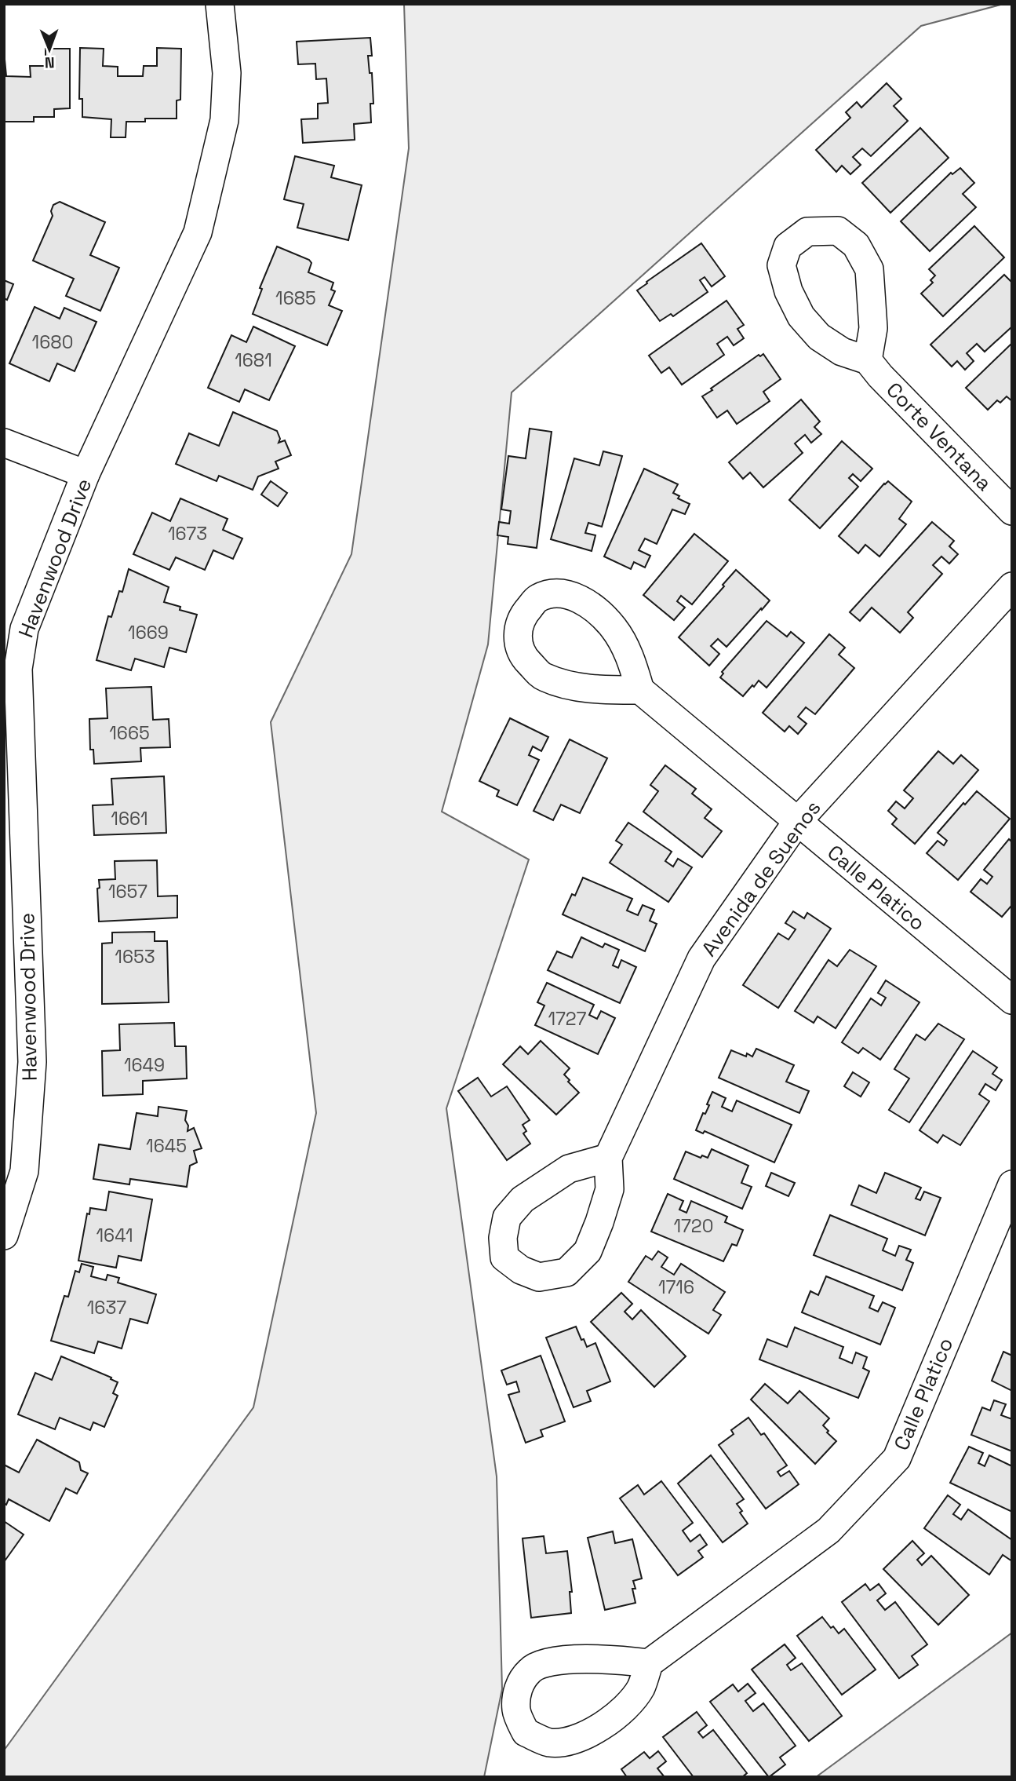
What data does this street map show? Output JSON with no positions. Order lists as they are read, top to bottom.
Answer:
{
  "streets": {
    "street": [
      "Corte Ventana",
      "Havenwood Drive",
      "Avenida de Suenos",
      "Calle Platico"
    ]
  },
  "crossings": [
    ["Avenida de Suenos", "Calle Platico"]
  ],
  "house_numbers": [
    "1685",
    "1680",
    "1681",
    "1673",
    "1669",
    "1665",
    "1661",
    "1657",
    "1653",
    "1727",
    "1649",
    "1645",
    "1720",
    "1641",
    "1716",
    "1637"
  ],
  "north": "bottom"
}
